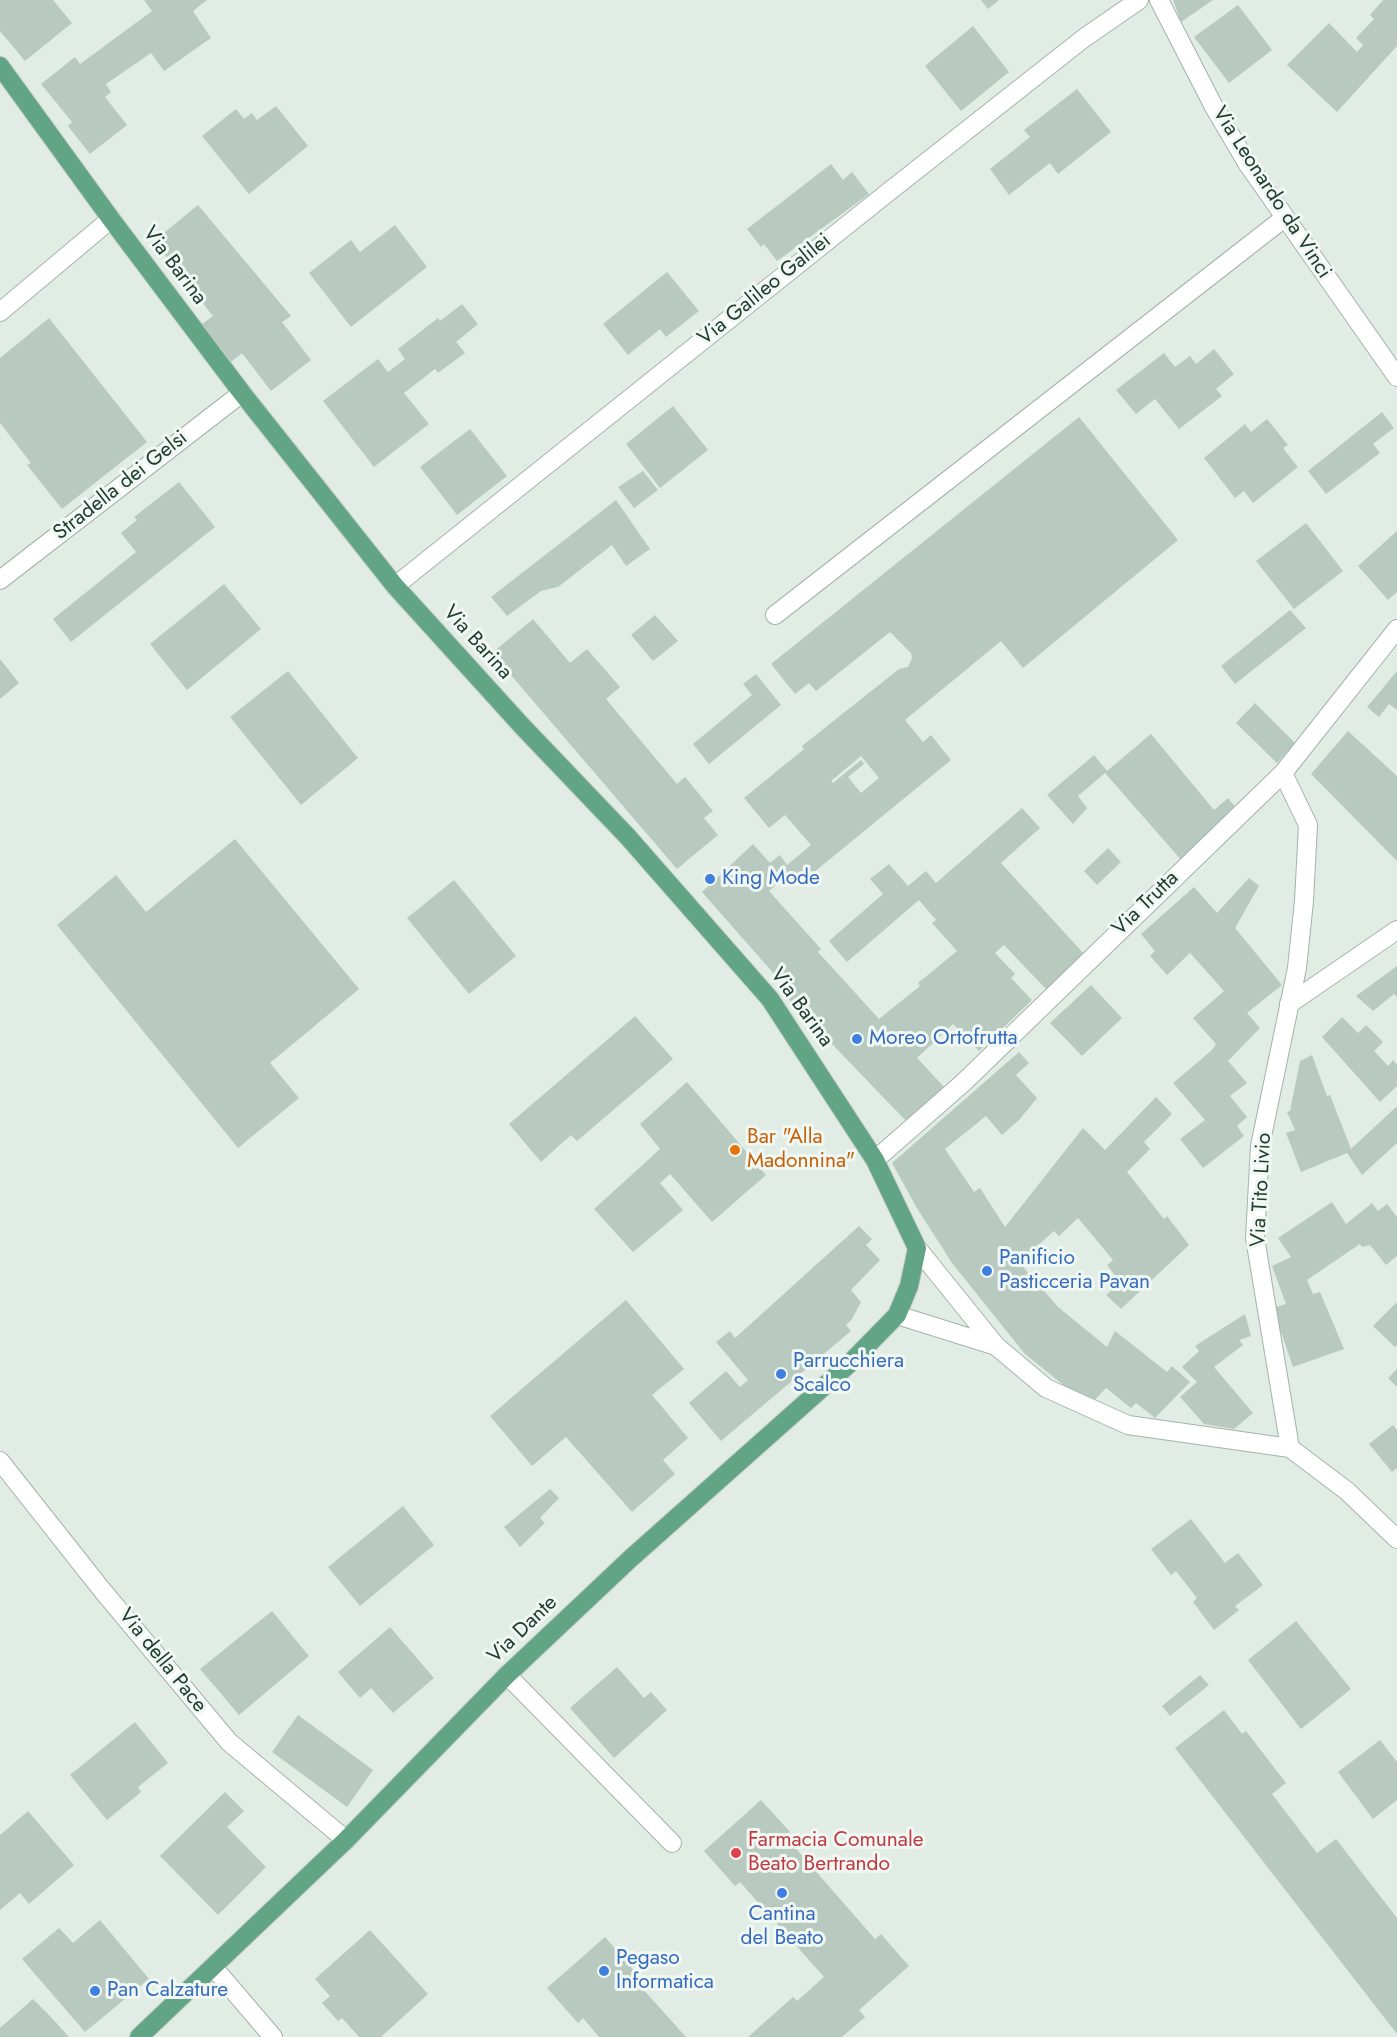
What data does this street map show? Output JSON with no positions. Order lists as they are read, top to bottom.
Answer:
{
  "streets": {
    "main road": ["Via Barina", "Via Dante"],
    "street": [
      "Via Leonardo da Vinci",
      "Via Galileo Galilei",
      "Stradella dei Gelsi",
      "Via Trutta",
      "Via Tito Livio",
      "Via della Pace"
    ]
  },
  "crossings": [
    ["Via Barina", "Via Galileo Galilei"],
    ["Via Barina", "Stradella dei Gelsi"],
    ["Via Barina", "Via Trutta"],
    ["Via Barina", "Via Dante"],
    ["Via Trutta", "Via Tito Livio"],
    ["Via Dante", "Via della Pace"]
  ],
  "places": [
    "King Mode",
    "Moreo Ortofrutta",
    "Bar \"Alla Madonnina\"",
    "Panificio Pasticceria Pavan",
    "Parrucchiera Scalco",
    "Farmacia Comunale Beato Bertrando",
    "Cantina del Beato",
    "Pegaso Informatica",
    "Pan Calzature"
  ]
}
